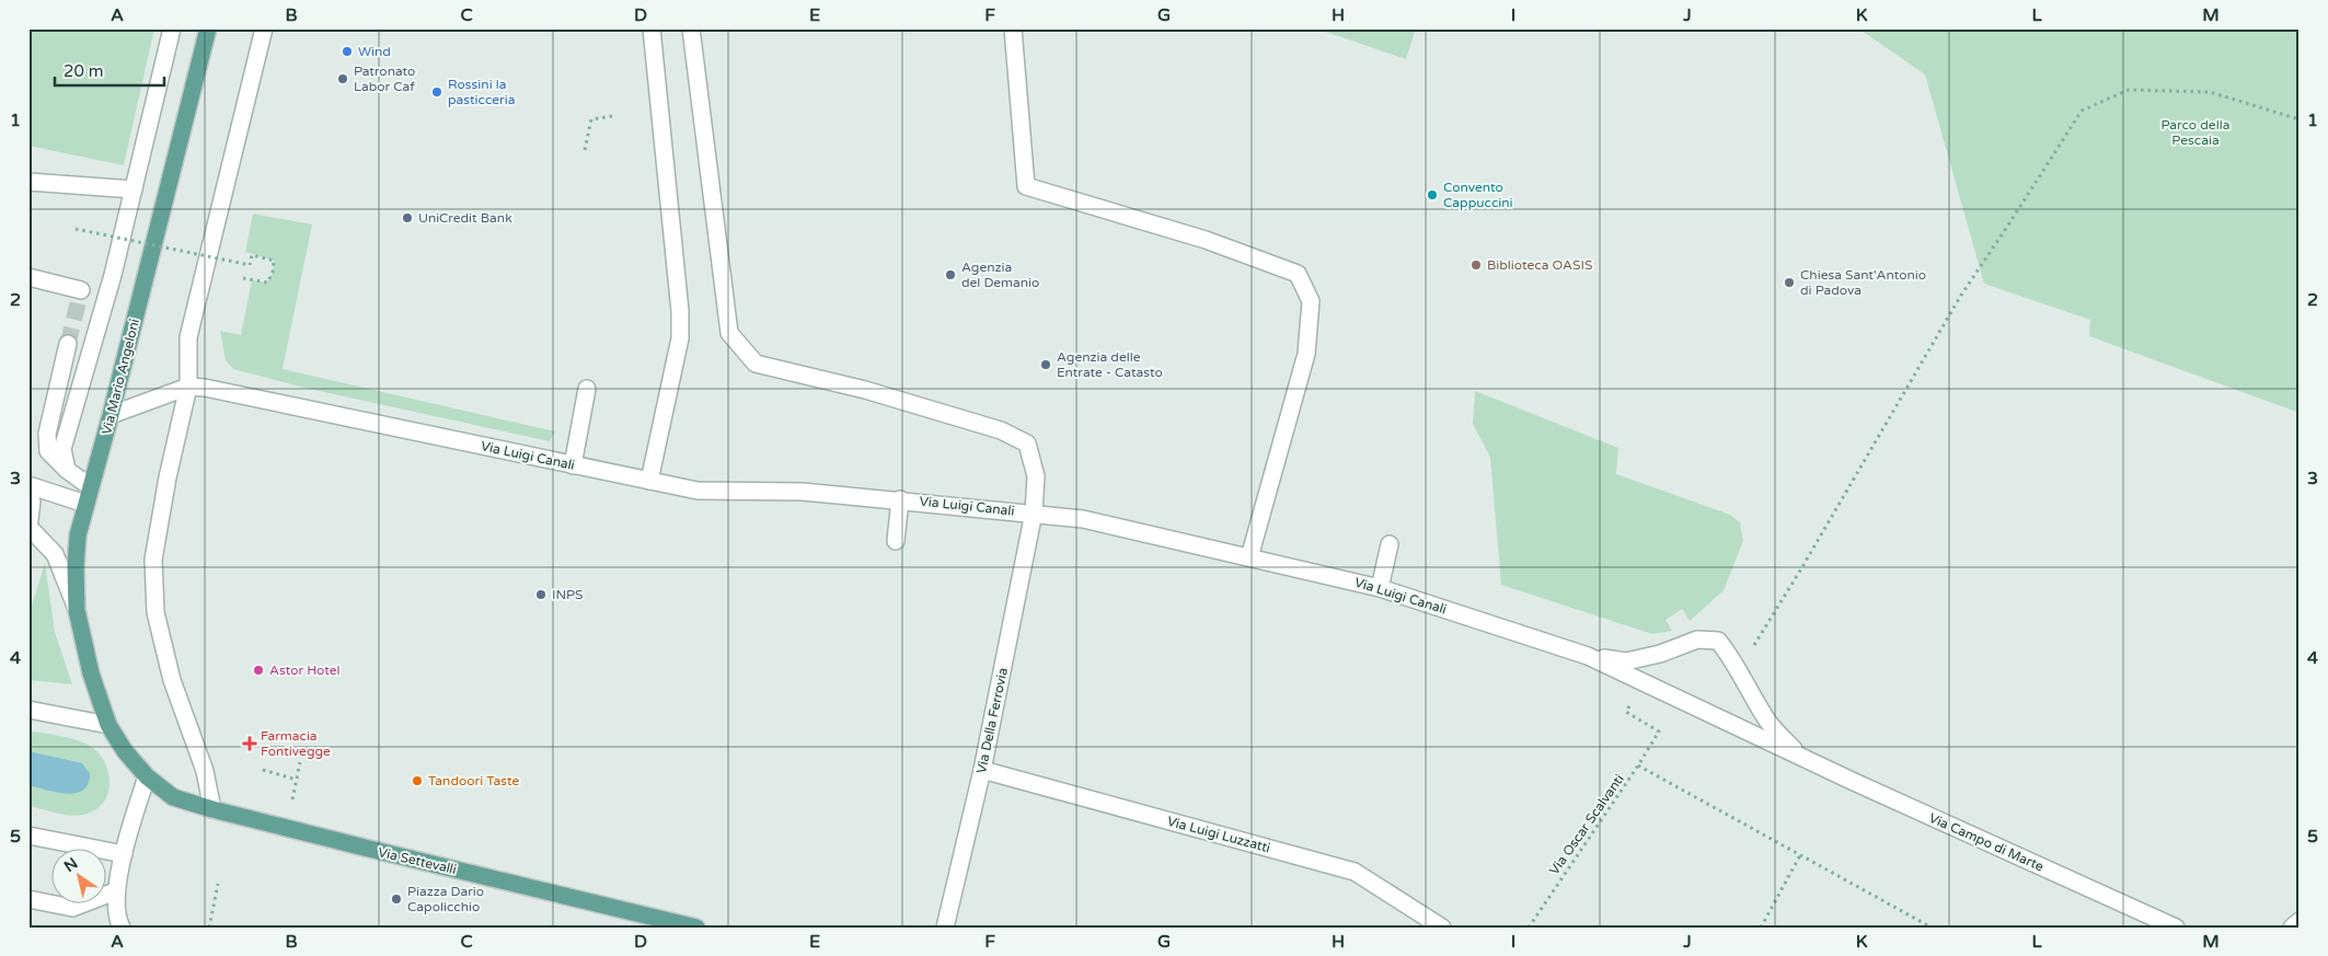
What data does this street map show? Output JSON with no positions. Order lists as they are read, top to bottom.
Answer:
{
  "streets": {
    "main road": ["Via Mario Angeloni", "Via Settevalli"],
    "street": [
      "Via Luigi Canali",
      "Via Della Ferrovia",
      "Via Luigi Luzzatti",
      "Via Campo di Marte"
    ],
    "path": ["Via Oscar Scalvanti"]
  },
  "crossings": [
    ["Via Mario Angeloni", "Via Luigi Canali"],
    ["Via Mario Angeloni", "Via Settevalli"],
    ["Via Luigi Canali", "Via Della Ferrovia"],
    ["Via Luigi Canali", "Via Campo di Marte"],
    ["Via Della Ferrovia", "Via Luigi Luzzatti"]
  ],
  "parks": ["Parco della Pescaia"],
  "places": {
    "other": [
      "Wind",
      "Patronato Labor Caf",
      "Rossini la pasticceria",
      "Convento Cappuccini",
      "UniCredit Bank",
      "Biblioteca OASIS",
      "Agenzia del Demanio",
      "Chiesa Sant'Antonio di Padova",
      "Agenzia delle Entrate - Catasto",
      "INPS",
      "Astor Hotel",
      "Tandoori Taste",
      "Piazza Dario Capolicchio"
    ],
    "health": ["Farmacia Fontivegge"]
  },
  "scale_bar": "20 m",
  "north": "top left",
  "grid": {
    "columns": [
      "A",
      "B",
      "C",
      "D",
      "E",
      "F",
      "G",
      "H",
      "I",
      "J",
      "K",
      "L",
      "M"
    ],
    "rows": [
      "1",
      "2",
      "3",
      "4",
      "5"
    ]
  }
}
